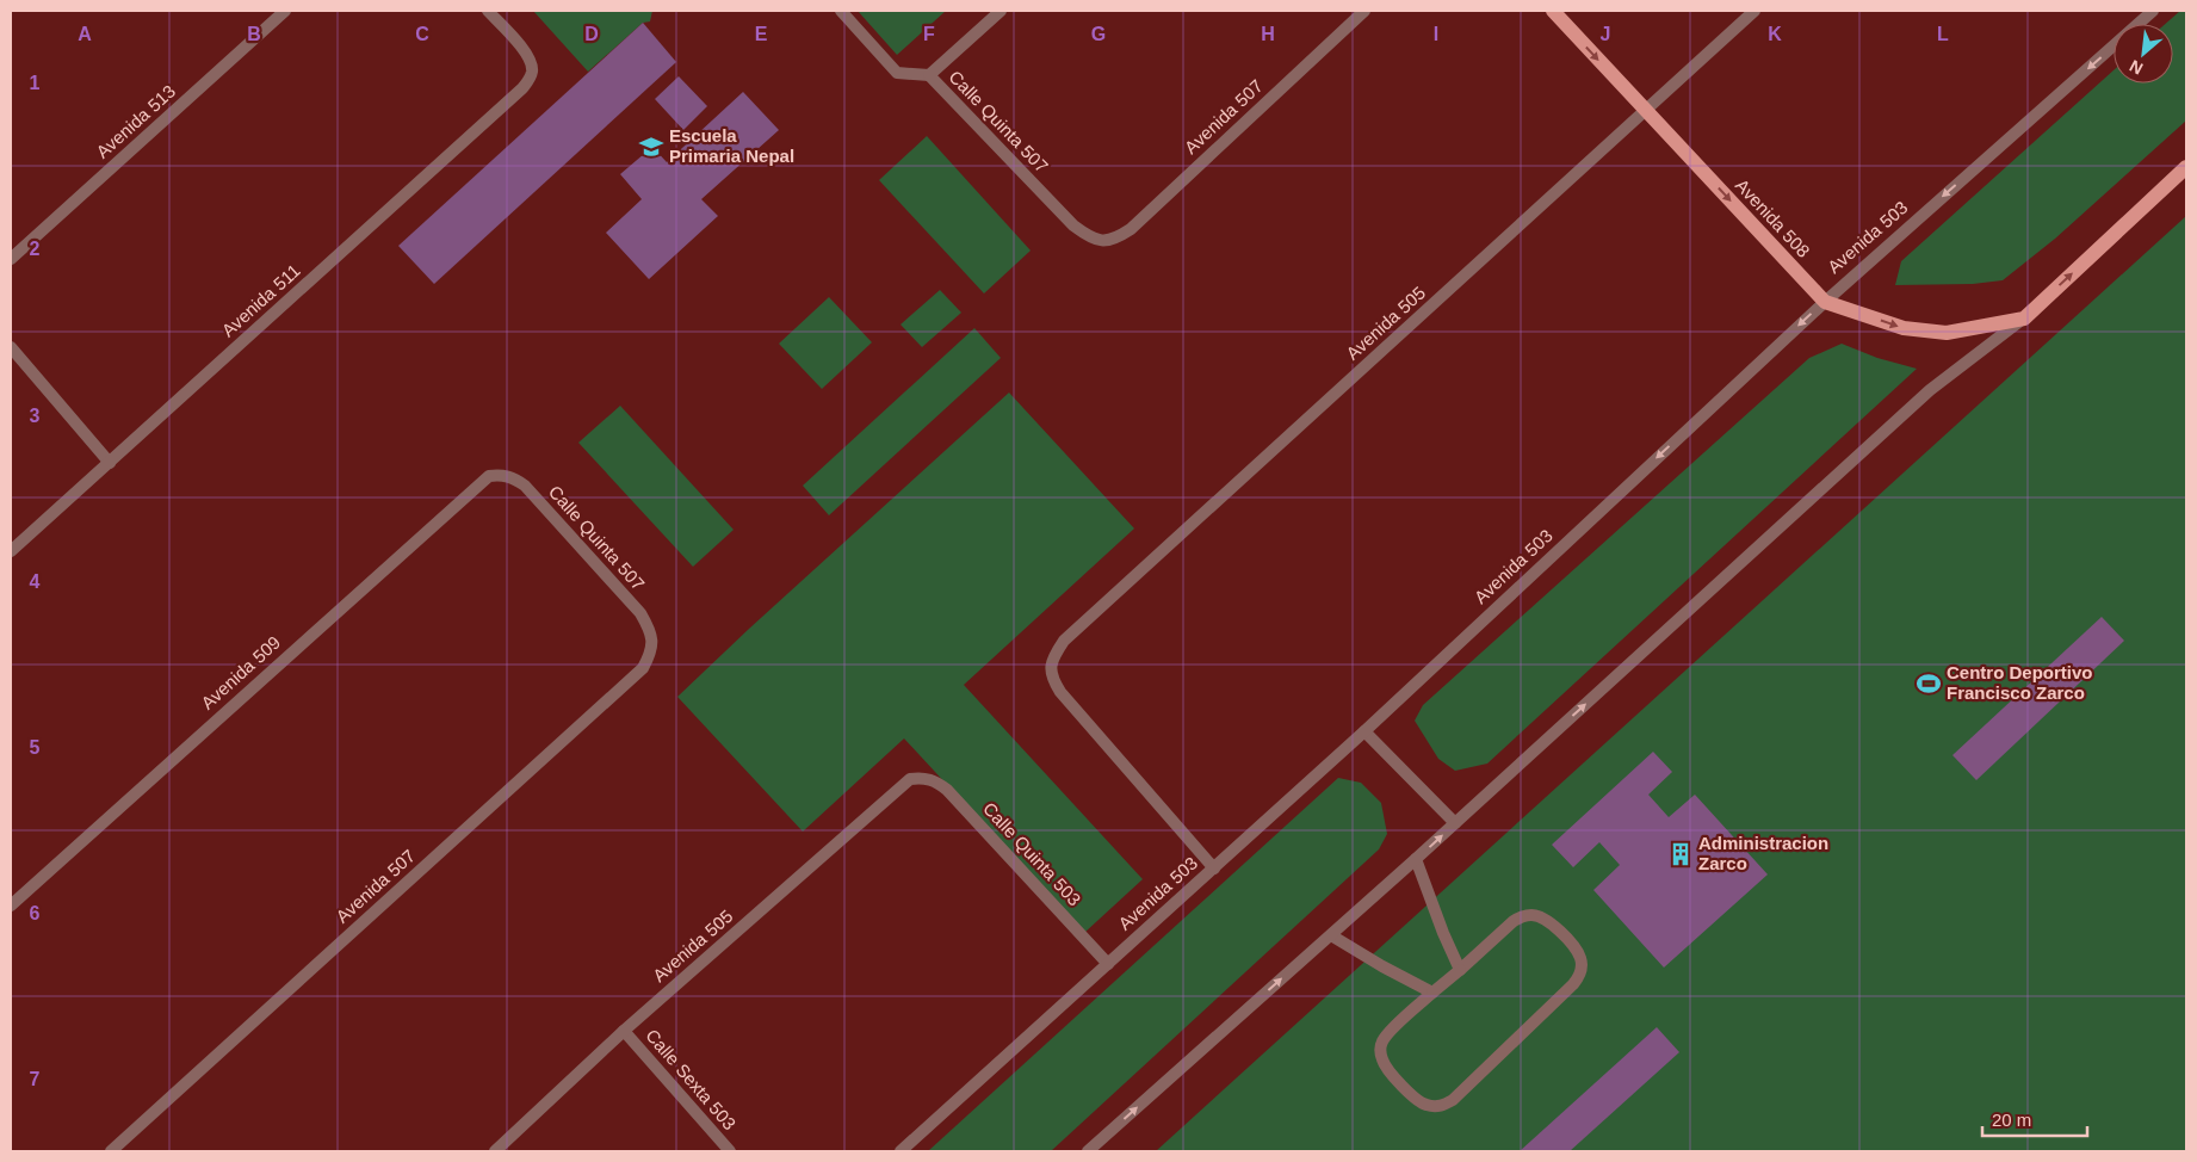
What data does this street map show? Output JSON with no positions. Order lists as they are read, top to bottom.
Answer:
{
  "streets": {
    "main road": ["Avenida 508"],
    "street": [
      "Avenida 507",
      "Avenida 513",
      "Calle Quinta 507",
      "Avenida 503",
      "Avenida 511",
      "Avenida 505",
      "Avenida 509",
      "Calle Quinta 503",
      "Calle Sexta 503"
    ]
  },
  "crossings": [
    ["Avenida 507", "Calle Quinta 507"],
    ["Calle Quinta 507", "Avenida 509"],
    ["Avenida 508", "Avenida 503"],
    ["Avenida 508", "Avenida 505"],
    ["Avenida 503", "Avenida 505"],
    ["Avenida 503", "Calle Quinta 503"],
    ["Avenida 505", "Calle Quinta 503"],
    ["Avenida 505", "Calle Sexta 503"]
  ],
  "one_way": ["Avenida 508", "Avenida 503"],
  "places": {
    "school or university": ["Escuela Primaria Nepal"],
    "sports": ["Centro Deportivo Francisco Zarco"],
    "building": ["Administracion Zarco"]
  },
  "scale_bar": "20 m",
  "north": "bottom left",
  "grid": {
    "columns": [
      "A",
      "B",
      "C",
      "D",
      "E",
      "F",
      "G",
      "H",
      "I",
      "J",
      "K",
      "L"
    ],
    "rows": [
      "1",
      "2",
      "3",
      "4",
      "5",
      "6",
      "7"
    ]
  }
}
